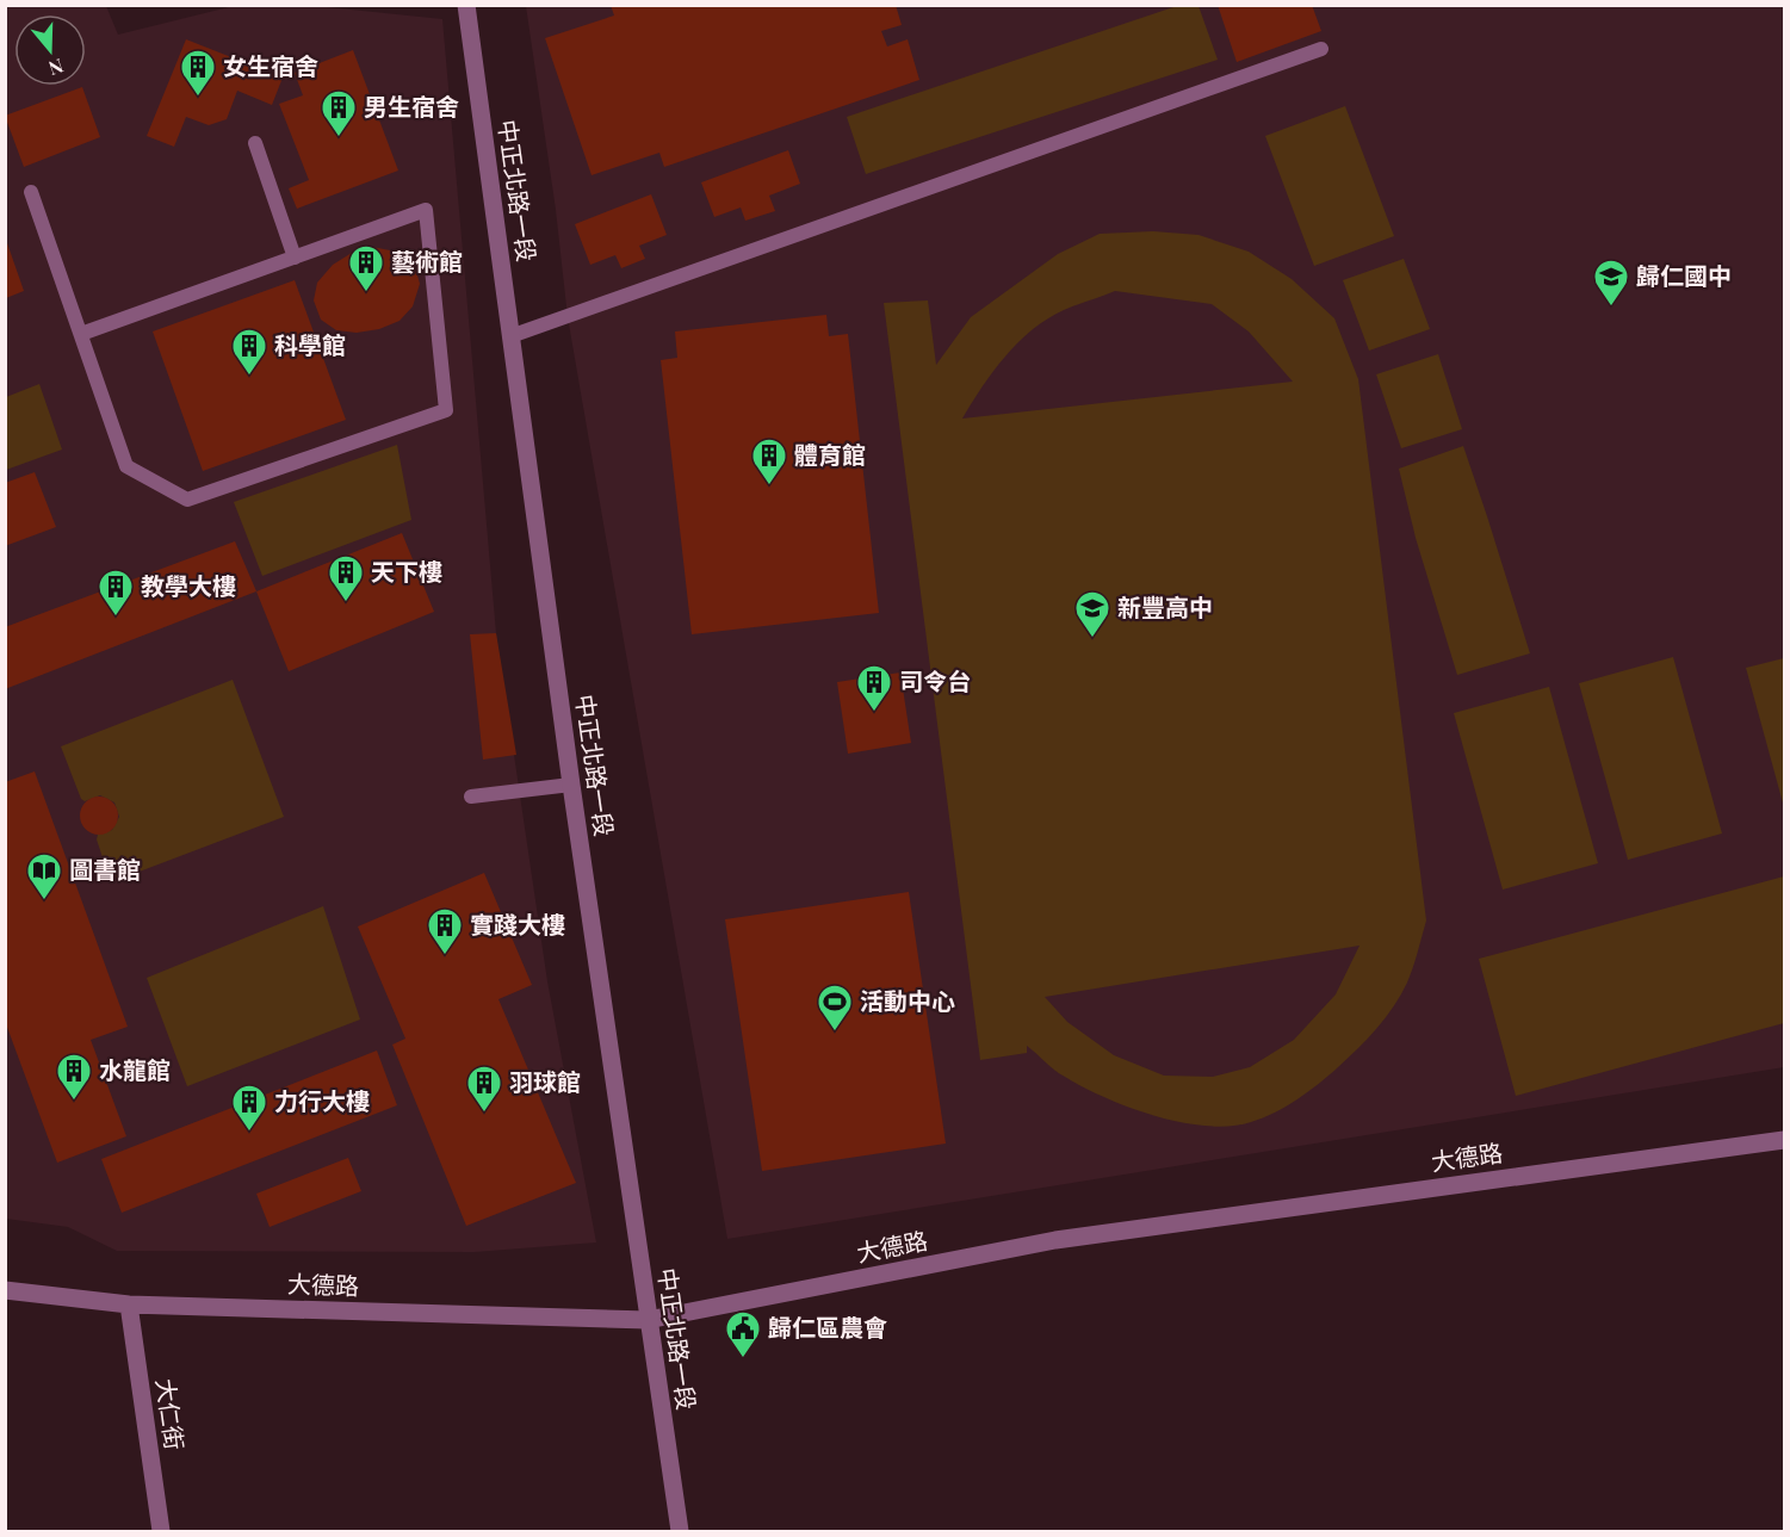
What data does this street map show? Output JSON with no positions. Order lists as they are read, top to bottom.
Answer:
{
  "streets": {
    "street": ["中正北路一段", "大德路", "大仁街"]
  },
  "crossings": [
    ["中正北路一段", "大德路"],
    ["大德路", "大仁街"]
  ],
  "places": {
    "building": [
      "女生宿舍",
      "男生宿舍",
      "藝術館",
      "科學館",
      "體育館",
      "天下樓",
      "教學大樓",
      "司令台",
      "實踐大樓",
      "水龍館",
      "羽球館",
      "力行大樓"
    ],
    "school or university": ["歸仁國中", "新豐高中"],
    "library": ["圖書館"],
    "sports": ["活動中心"],
    "public building": ["歸仁區農會"]
  },
  "north": "bottom"
}
